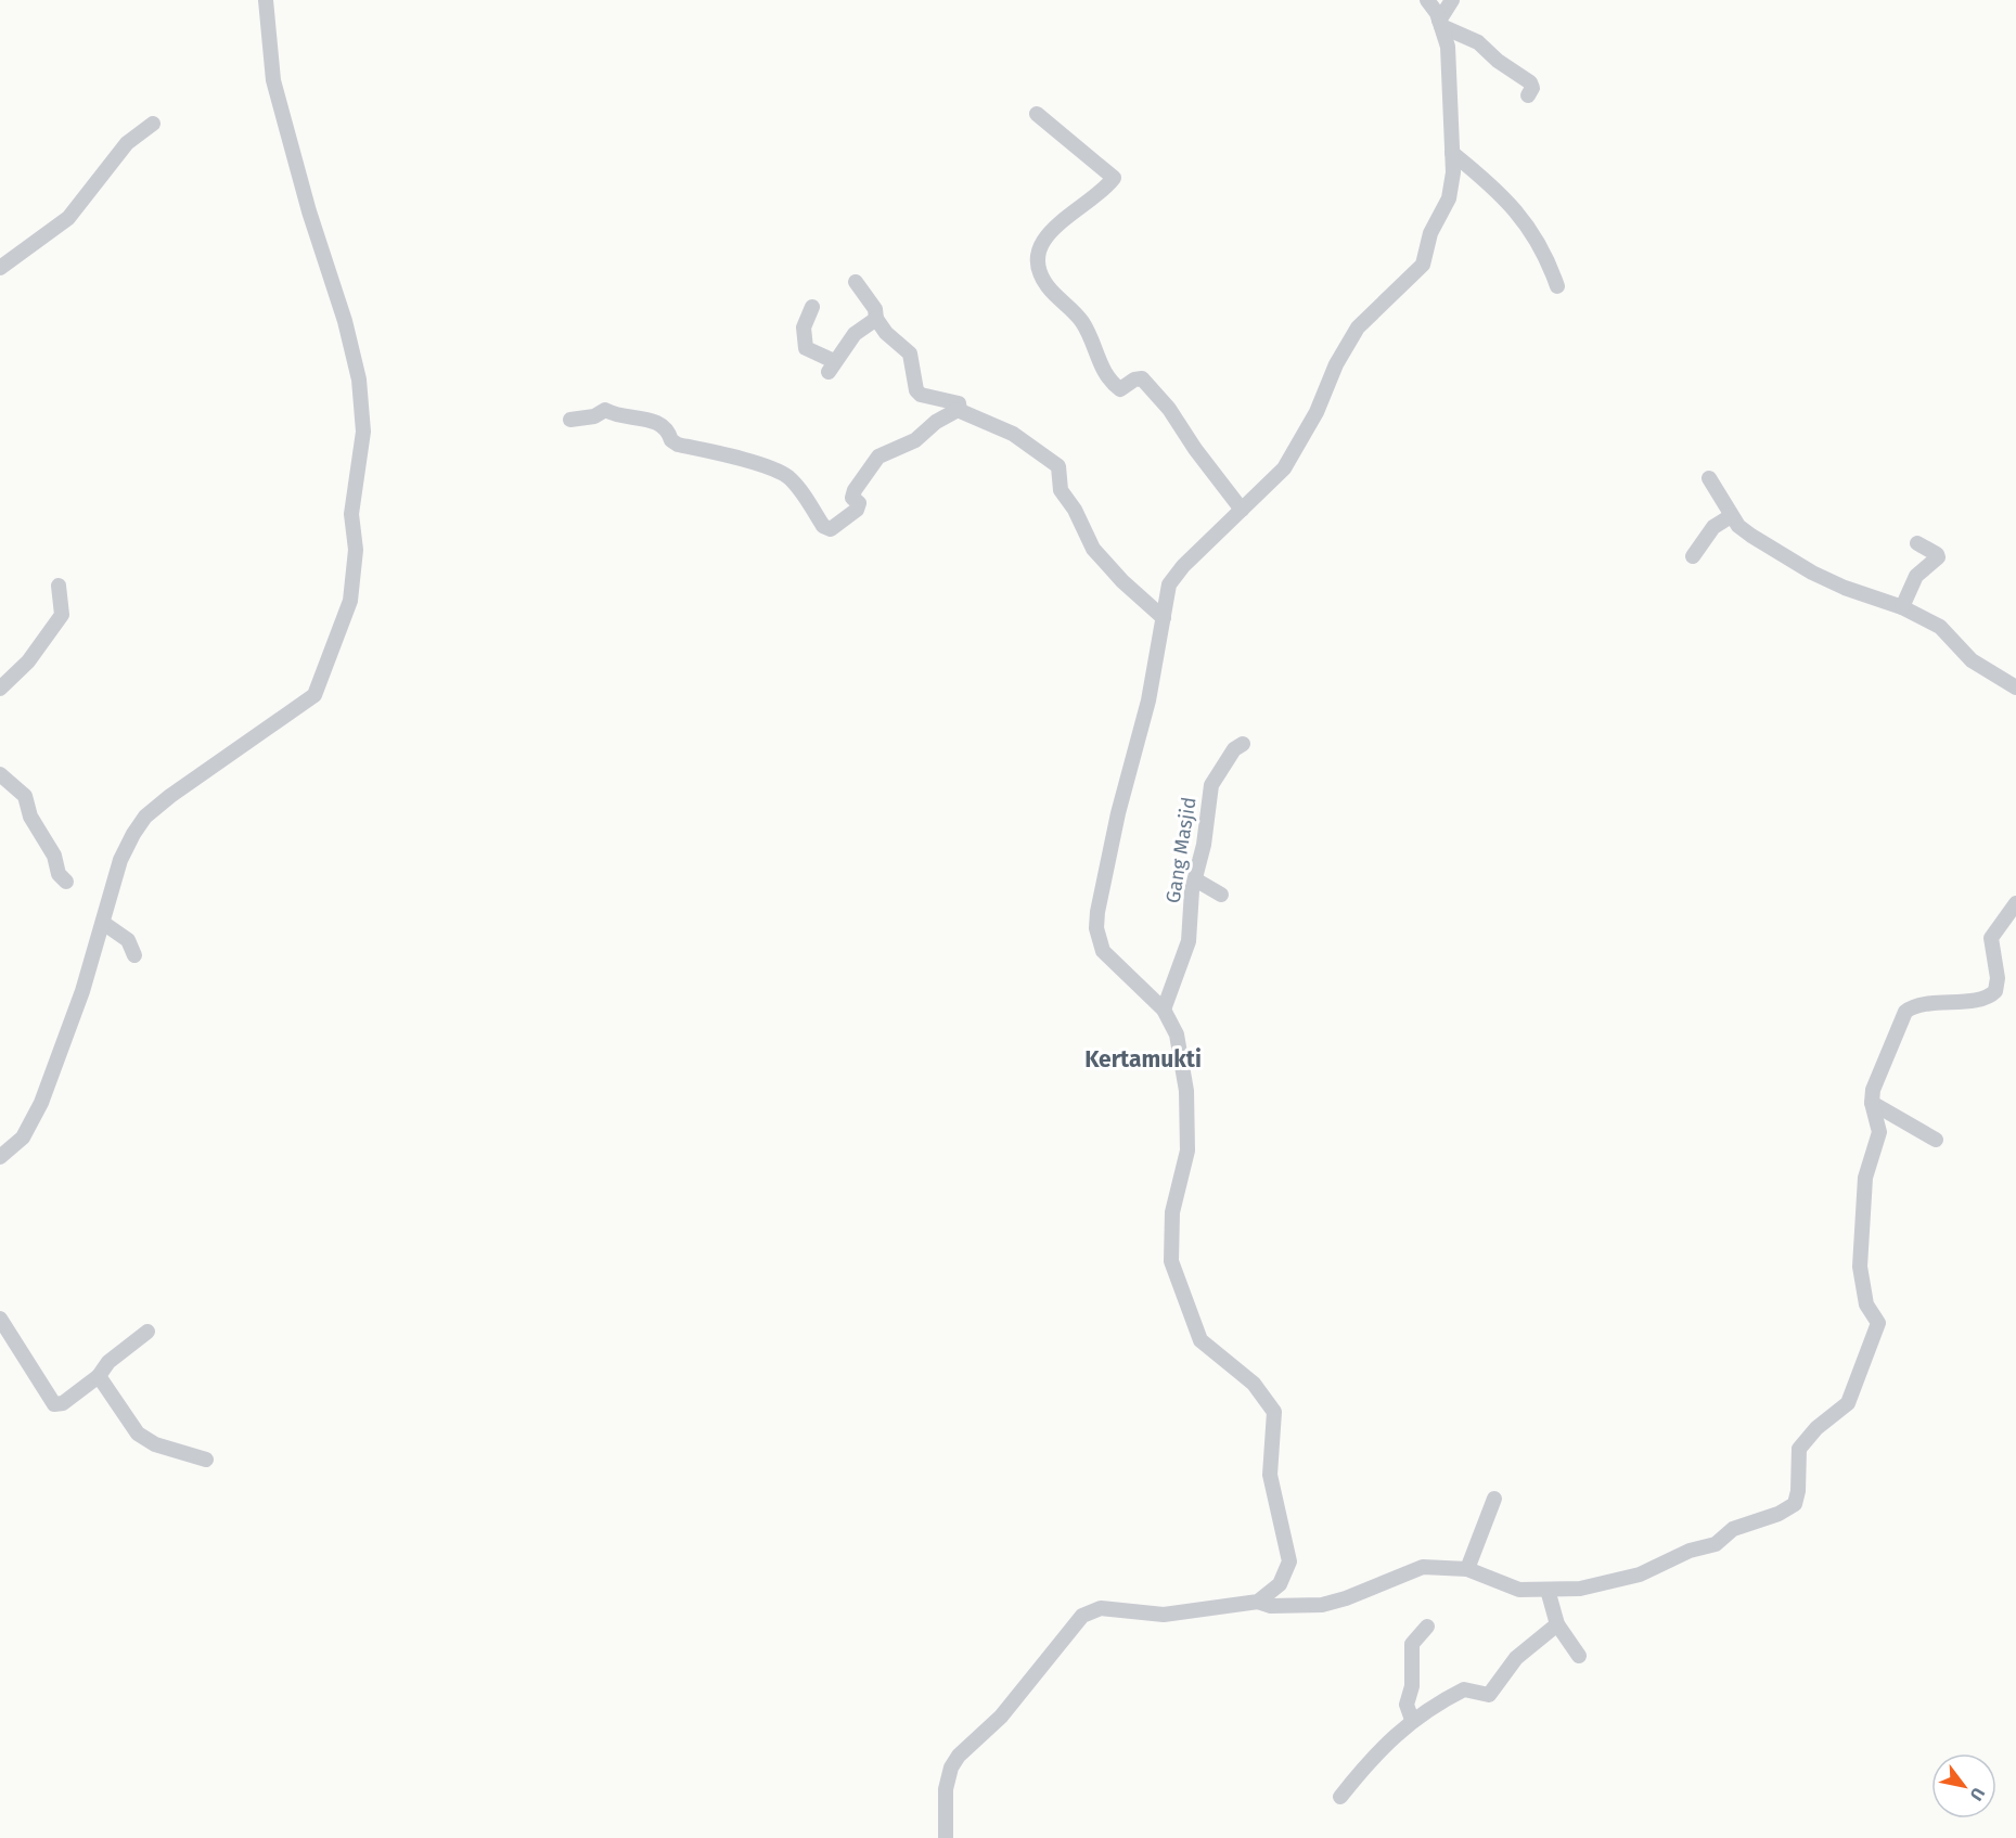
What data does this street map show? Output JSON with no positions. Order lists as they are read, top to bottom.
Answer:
{
  "streets": {
    "street": ["Gang Masjid"]
  },
  "districts": ["Kertamukti"],
  "north": "bottom right"
}
